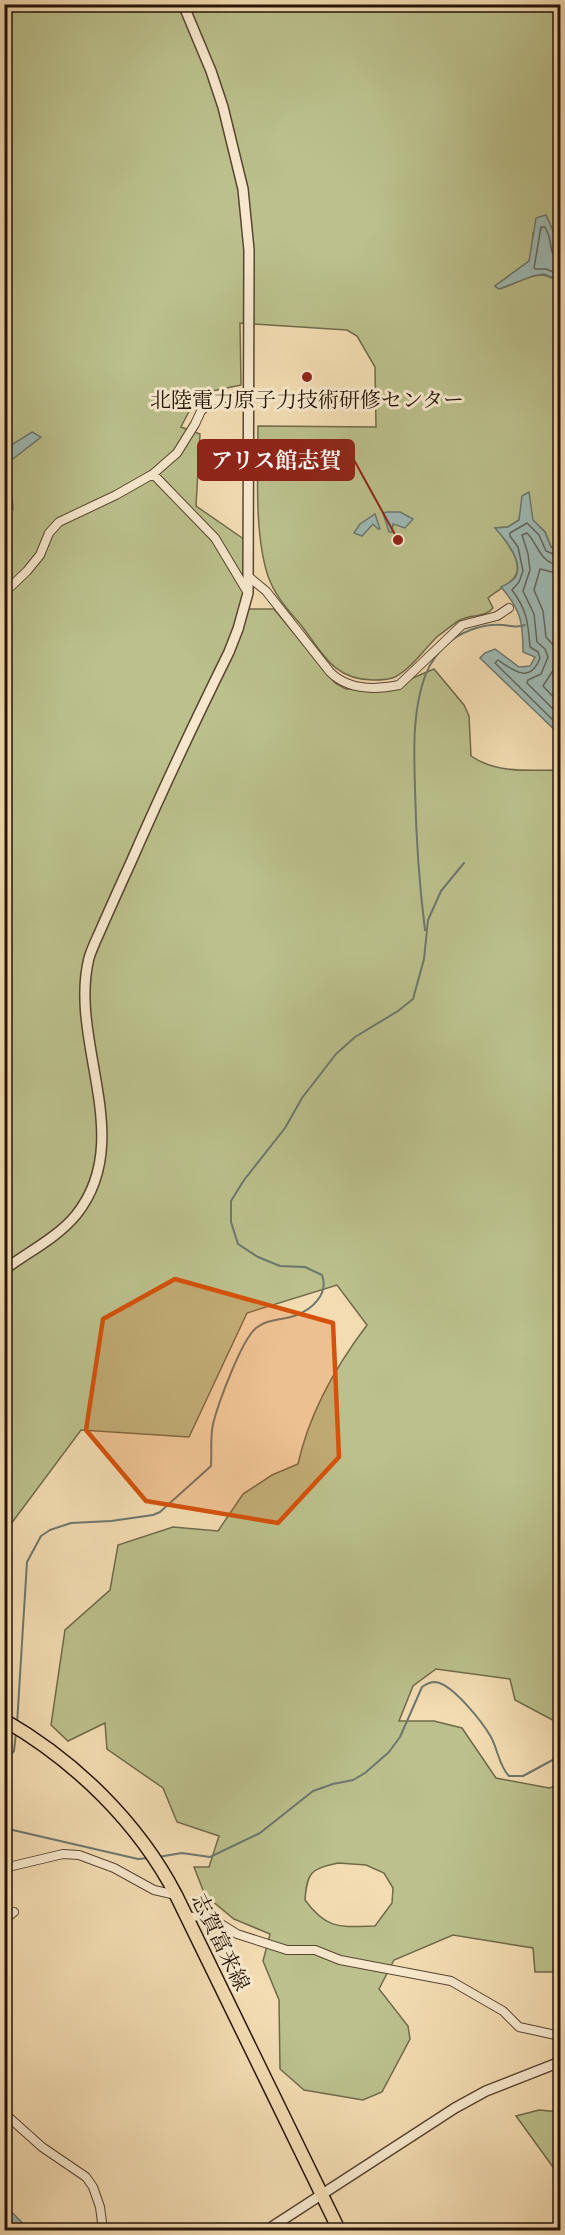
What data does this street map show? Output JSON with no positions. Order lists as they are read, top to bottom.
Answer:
{
  "streets": {
    "main road": ["志賀富来線"]
  },
  "places": ["北陸電力原子力技術研修センター", "アリス館志賀"]
}
